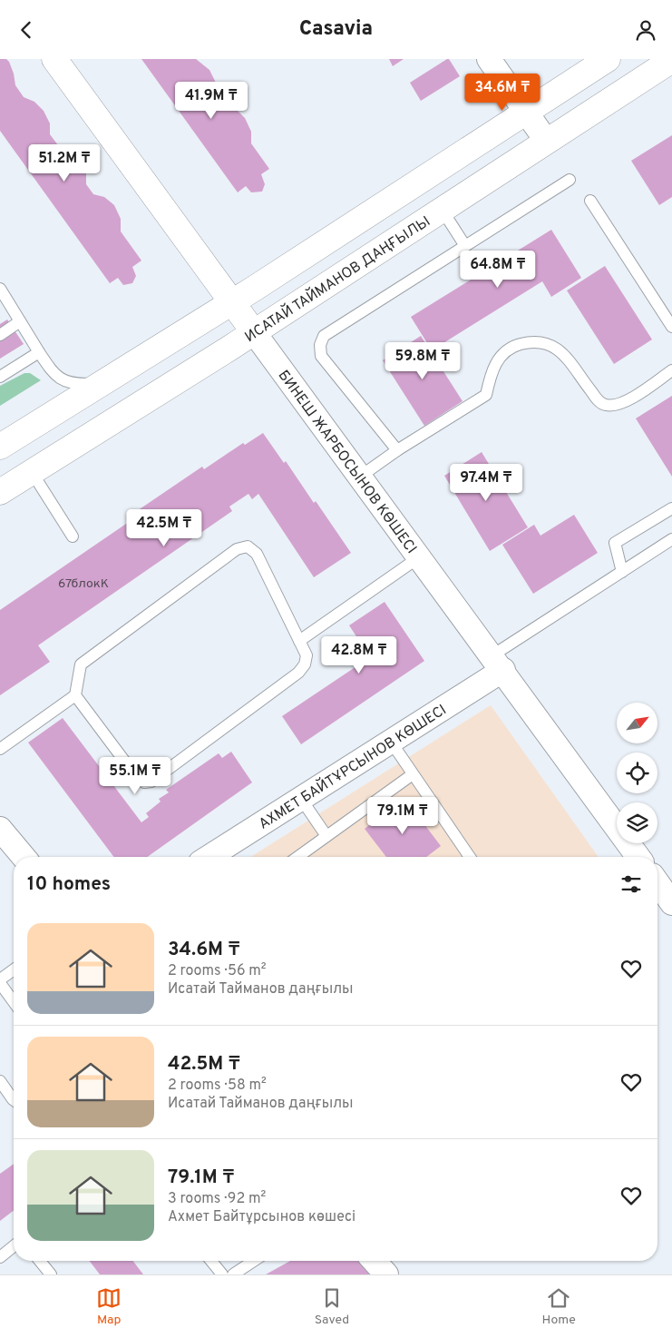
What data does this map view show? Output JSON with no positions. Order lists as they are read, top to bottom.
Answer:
{
  "streets": {
    "main road": ["ИСАТАЙ ТАЙМАНОВ ДАҢҒЫЛЫ", "БИНЕШ ЖАРБОСЫНОВ КӨШЕСІ"],
    "street": ["АХМЕТ БАЙТҰРСЫНОВ КӨШЕСІ"]
  },
  "crossings": [
    ["ИСАТАЙ ТАЙМАНОВ ДАҢҒЫЛЫ", "БИНЕШ ЖАРБОСЫНОВ КӨШЕСІ"],
    ["БИНЕШ ЖАРБОСЫНОВ КӨШЕСІ", "АХМЕТ БАЙТҰРСЫНОВ КӨШЕСІ"]
  ],
  "house_numbers": ["67блокK"],
  "north": "top right",
  "page": {
    "header": "Casavia",
    "price": [
      "34.6M ₸",
      "41.9M ₸",
      "51.2M ₸",
      "64.8M ₸",
      "59.8M ₸",
      "97.4M ₸",
      "42.5M ₸",
      "42.8M ₸",
      "55.1M ₸",
      "79.1M ₸"
    ],
    "heading": "10 homes",
    "list": [
      {
        "name": "34.6M ₸",
        "note": "2 rooms · 56 m² · Исатай Тайманов даңғылы"
      },
      {
        "name": "42.5M ₸",
        "note": "2 rooms · 58 m² · Исатай Тайманов даңғылы"
      },
      {
        "name": "79.1M ₸",
        "note": "3 rooms · 92 m² · Ахмет Байтұрсынов көшесі"
      }
    ],
    "tabs": ["Map", "Saved", "Home"]
  }
}
